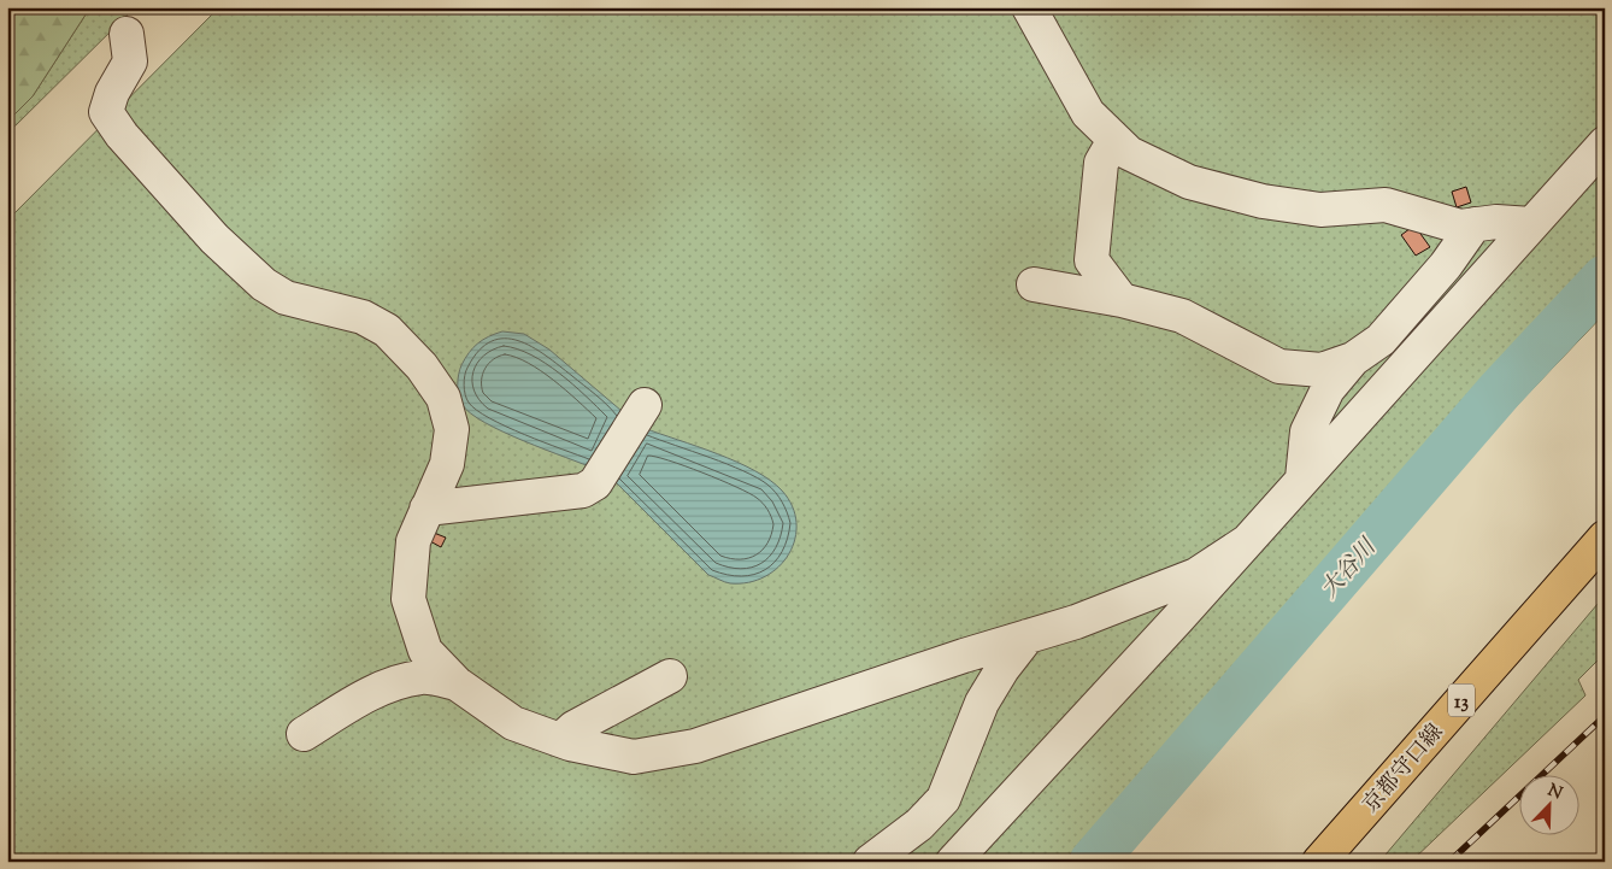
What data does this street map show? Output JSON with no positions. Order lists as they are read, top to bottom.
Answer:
{
  "streets": {
    "main road": ["13", "京都守口線"]
  },
  "water": ["大谷川"],
  "north": "top right"
}
